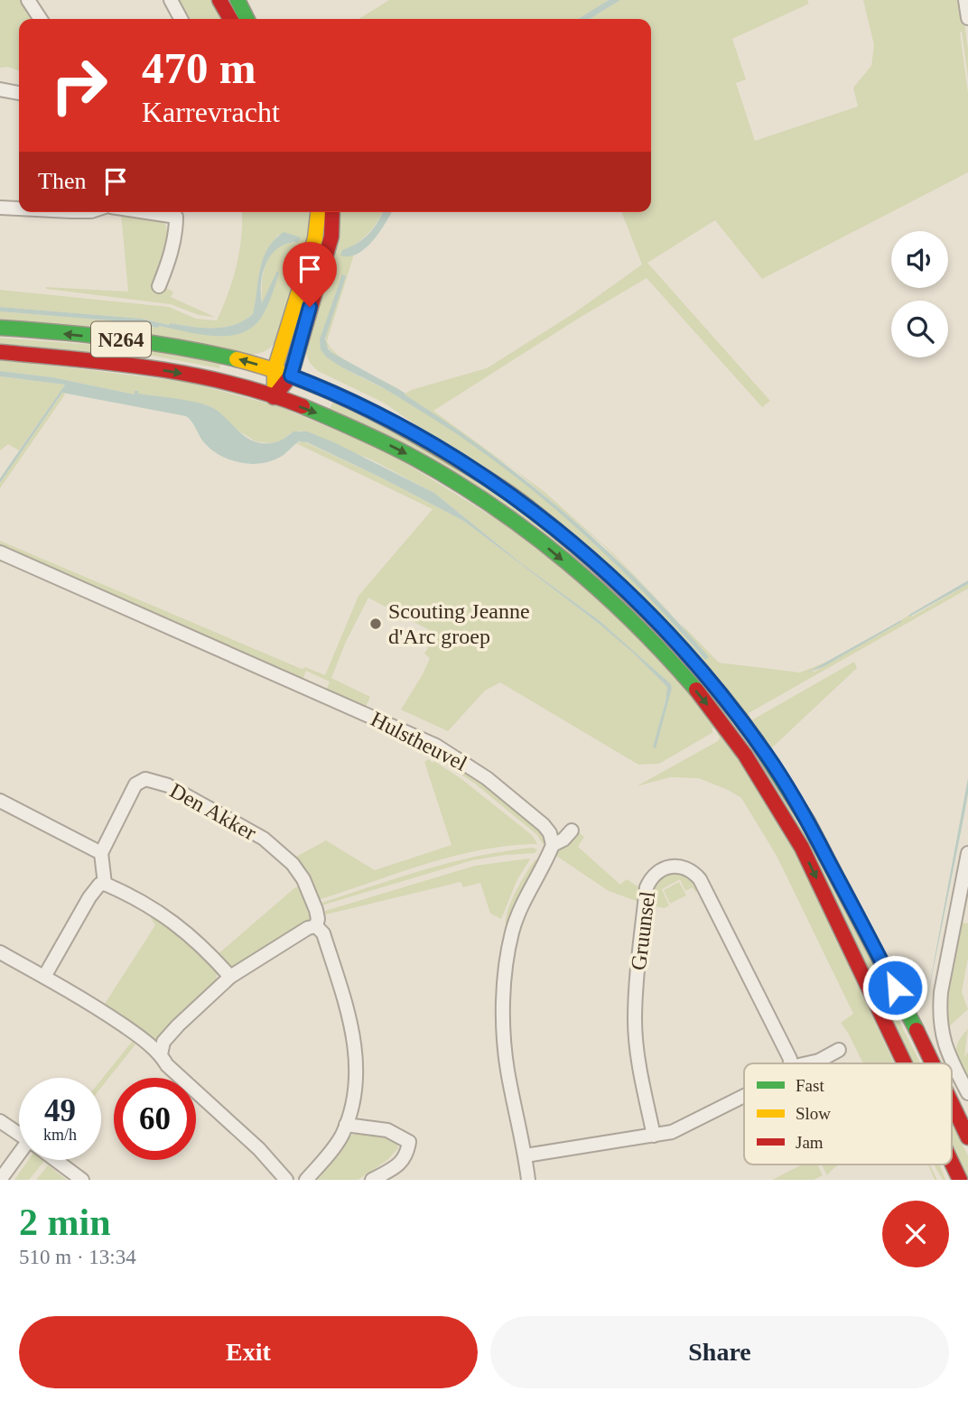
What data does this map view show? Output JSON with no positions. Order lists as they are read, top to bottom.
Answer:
{
  "streets": {
    "main road": ["N264"],
    "street": ["Hulstheuvel", "Den Akker", "Gruunsel"]
  },
  "places": ["Scouting Jeanne d'Arc groep"],
  "legend": ["Fast", "Slow", "Jam"],
  "page": {
    "turn": ["470 m", "Karrevracht"],
    "then": "Then",
    "speed": "49 km/h",
    "limit": "60",
    "heading": ["2 min", "510 m · 13:34"],
    "buttons": ["Exit", "Share"]
  }
}
